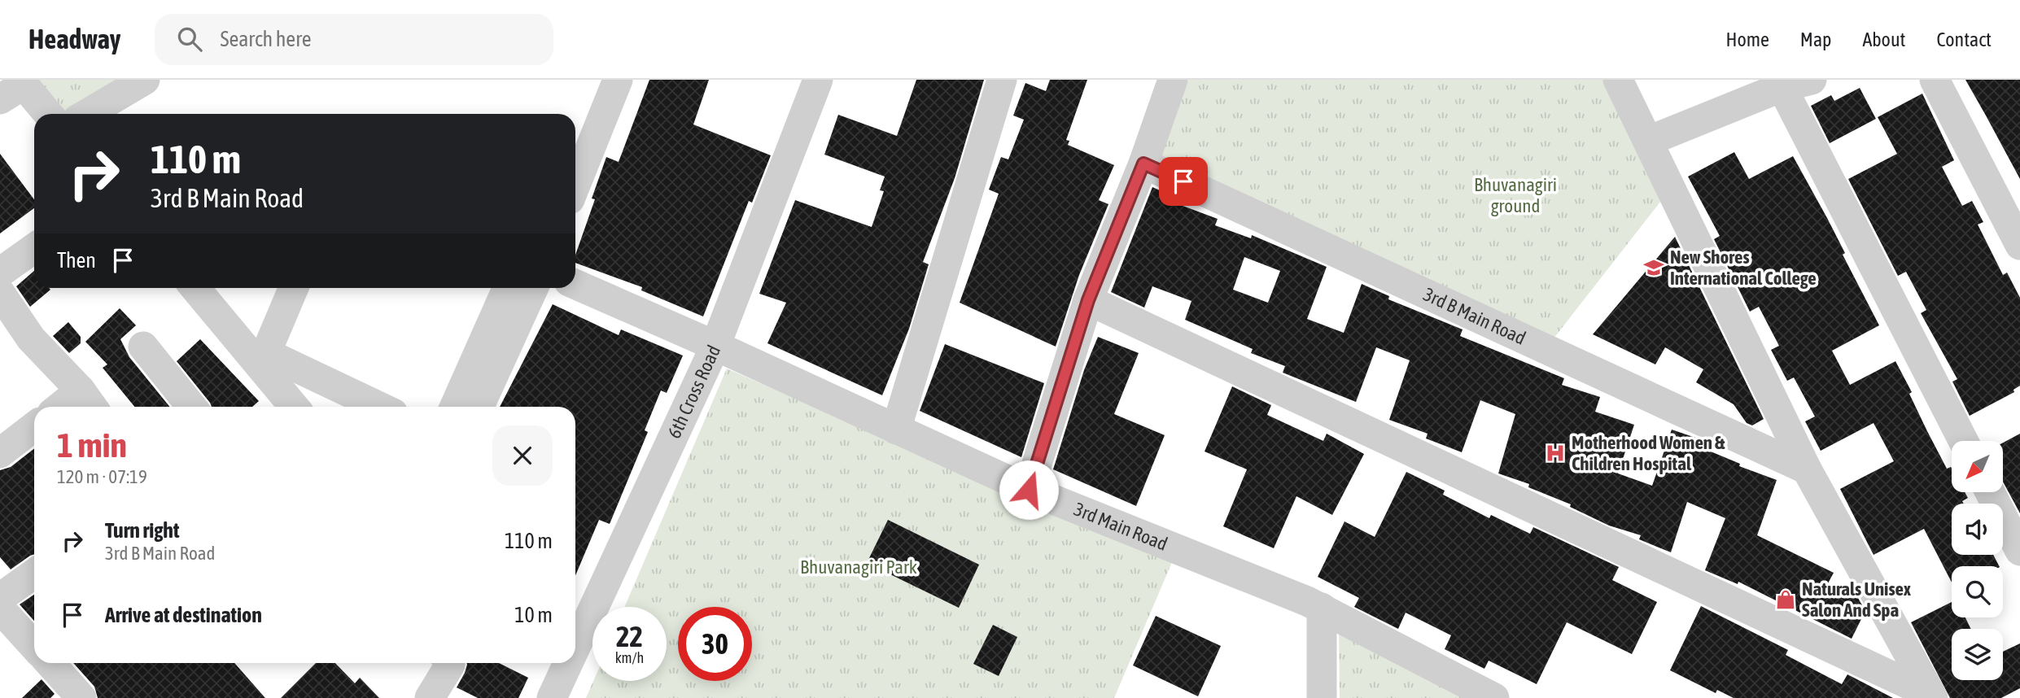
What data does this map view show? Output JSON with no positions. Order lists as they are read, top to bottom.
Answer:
{
  "streets": {
    "street": ["3rd B Main Road", "6th Cross Road", "3rd Main Road"]
  },
  "crossings": [
    ["6th Cross Road", "3rd Main Road"]
  ],
  "parks": ["Bhuvanagiri ground", "Bhuvanagiri Park"],
  "places": {
    "school or university": ["New Shores International College"],
    "hospital": ["Motherhood Women & Children Hospital"],
    "shop": ["Naturals Unisex Salon And Spa"]
  },
  "north": "bottom left",
  "page": {
    "header": "Headway",
    "search": "Search here",
    "nav": [
      "Home",
      "Map",
      "About",
      "Contact"
    ],
    "turn": ["110 m", "3rd B Main Road"],
    "then": "Then",
    "heading": ["1 min", "120 m · 07:19"],
    "list": [
      {
        "name": "Turn right",
        "note": "3rd B Main Road",
        "value": "110 m"
      },
      {
        "name": "Arrive at destination",
        "value": "10 m"
      }
    ],
    "speed": "22 km/h",
    "limit": "30"
  }
}
